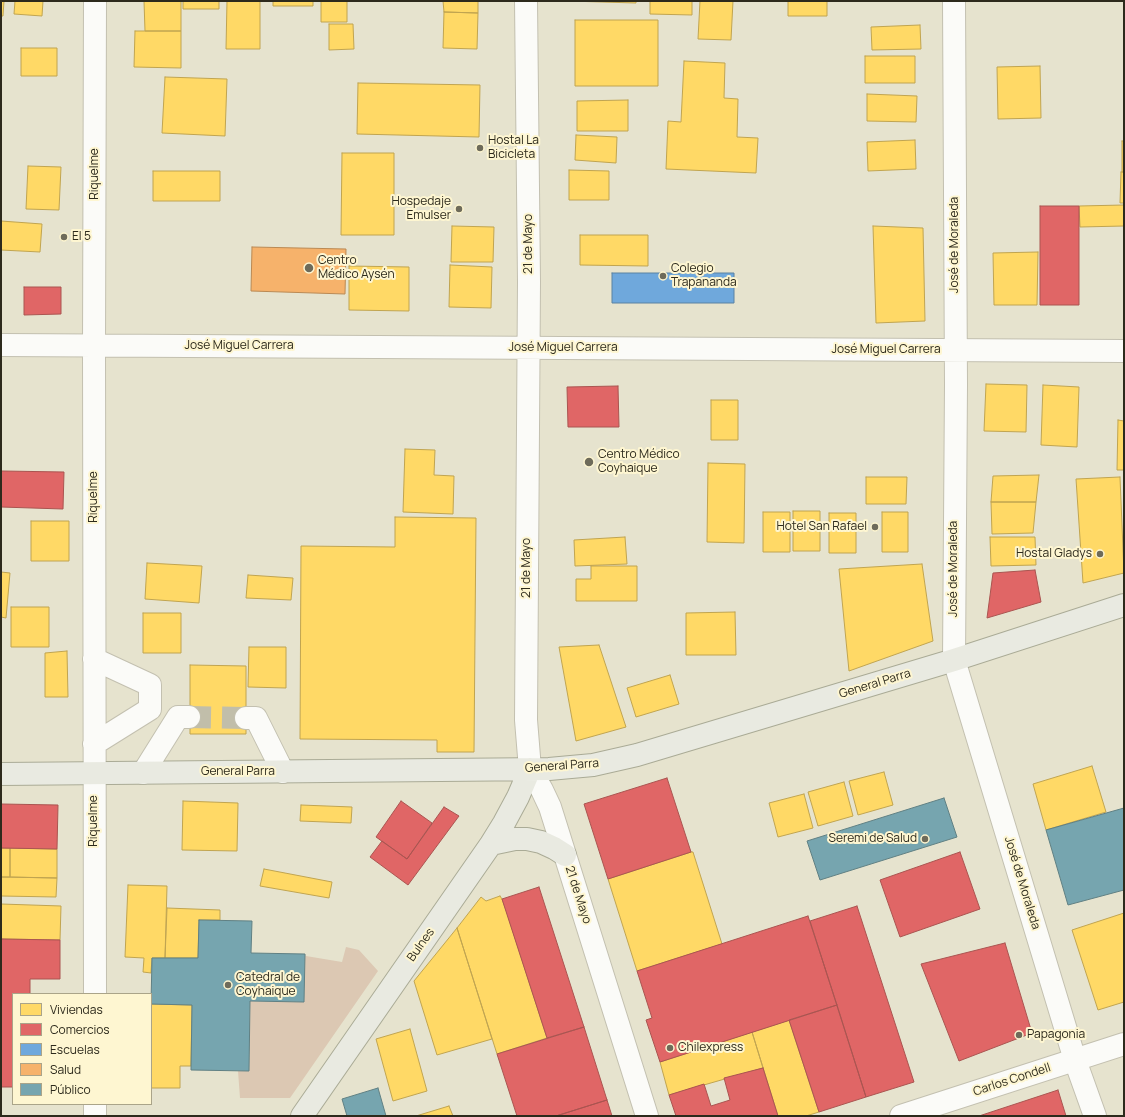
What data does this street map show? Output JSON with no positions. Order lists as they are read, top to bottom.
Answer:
{
  "streets": {
    "main road": ["General Parra", "Bulnes"],
    "street": [
      "Riquelme",
      "21 de Mayo",
      "José de Moraleda",
      "José Miguel Carrera",
      "Carlos Condell"
    ]
  },
  "crossings": [
    ["Riquelme", "José Miguel Carrera"],
    ["Riquelme", "General Parra"],
    ["21 de Mayo", "José Miguel Carrera"],
    ["21 de Mayo", "General Parra"],
    ["21 de Mayo", "Bulnes"],
    ["José de Moraleda", "José Miguel Carrera"],
    ["José de Moraleda", "General Parra"],
    ["José de Moraleda", "Carlos Condell"],
    ["General Parra", "Bulnes"]
  ],
  "places": [
    "Hostal La Bicicleta",
    "Hospedaje Emulser",
    "El 5",
    "Centro Médico Aysén",
    "Colegio Trapananda",
    "Centro Médico Coyhaique",
    "Hotel San Rafael",
    "Hostal Gladys",
    "Seremi de Salud",
    "Catedral de Coyhaique",
    "Papagonia",
    "Chilexpress"
  ],
  "legend": [
    "Viviendas",
    "Comercios",
    "Escuelas",
    "Salud",
    "Público"
  ]
}
